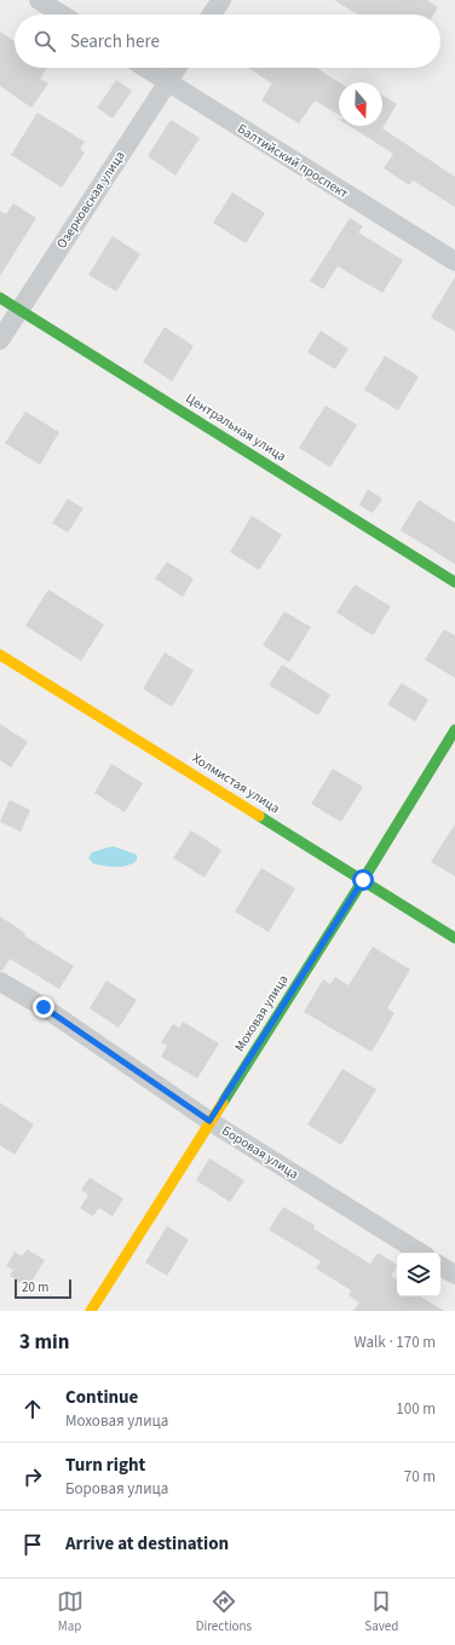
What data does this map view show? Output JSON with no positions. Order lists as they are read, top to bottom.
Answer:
{
  "streets": {
    "street": [
      "Балтийский проспект",
      "Озерковская улица",
      "Центральная улица",
      "Холмистая улица",
      "Моховая улица",
      "Боровая улица"
    ]
  },
  "crossings": [
    ["Балтийский проспект", "Озерковская улица"],
    ["Озерковская улица", "Центральная улица"],
    ["Холмистая улица", "Моховая улица"],
    ["Моховая улица", "Боровая улица"]
  ],
  "scale_bar": "20 m",
  "north": "bottom",
  "page": {
    "search": "Search here",
    "scale": "20 m",
    "heading": ["3 min", "Walk · 170 m"],
    "list": [
      ["Continue", "Моховая улица", "100 m"],
      ["Turn right", "Боровая улица", "70 m"],
      "Arrive at destination"
    ],
    "nav": ["Map", "Directions", "Saved"]
  }
}
